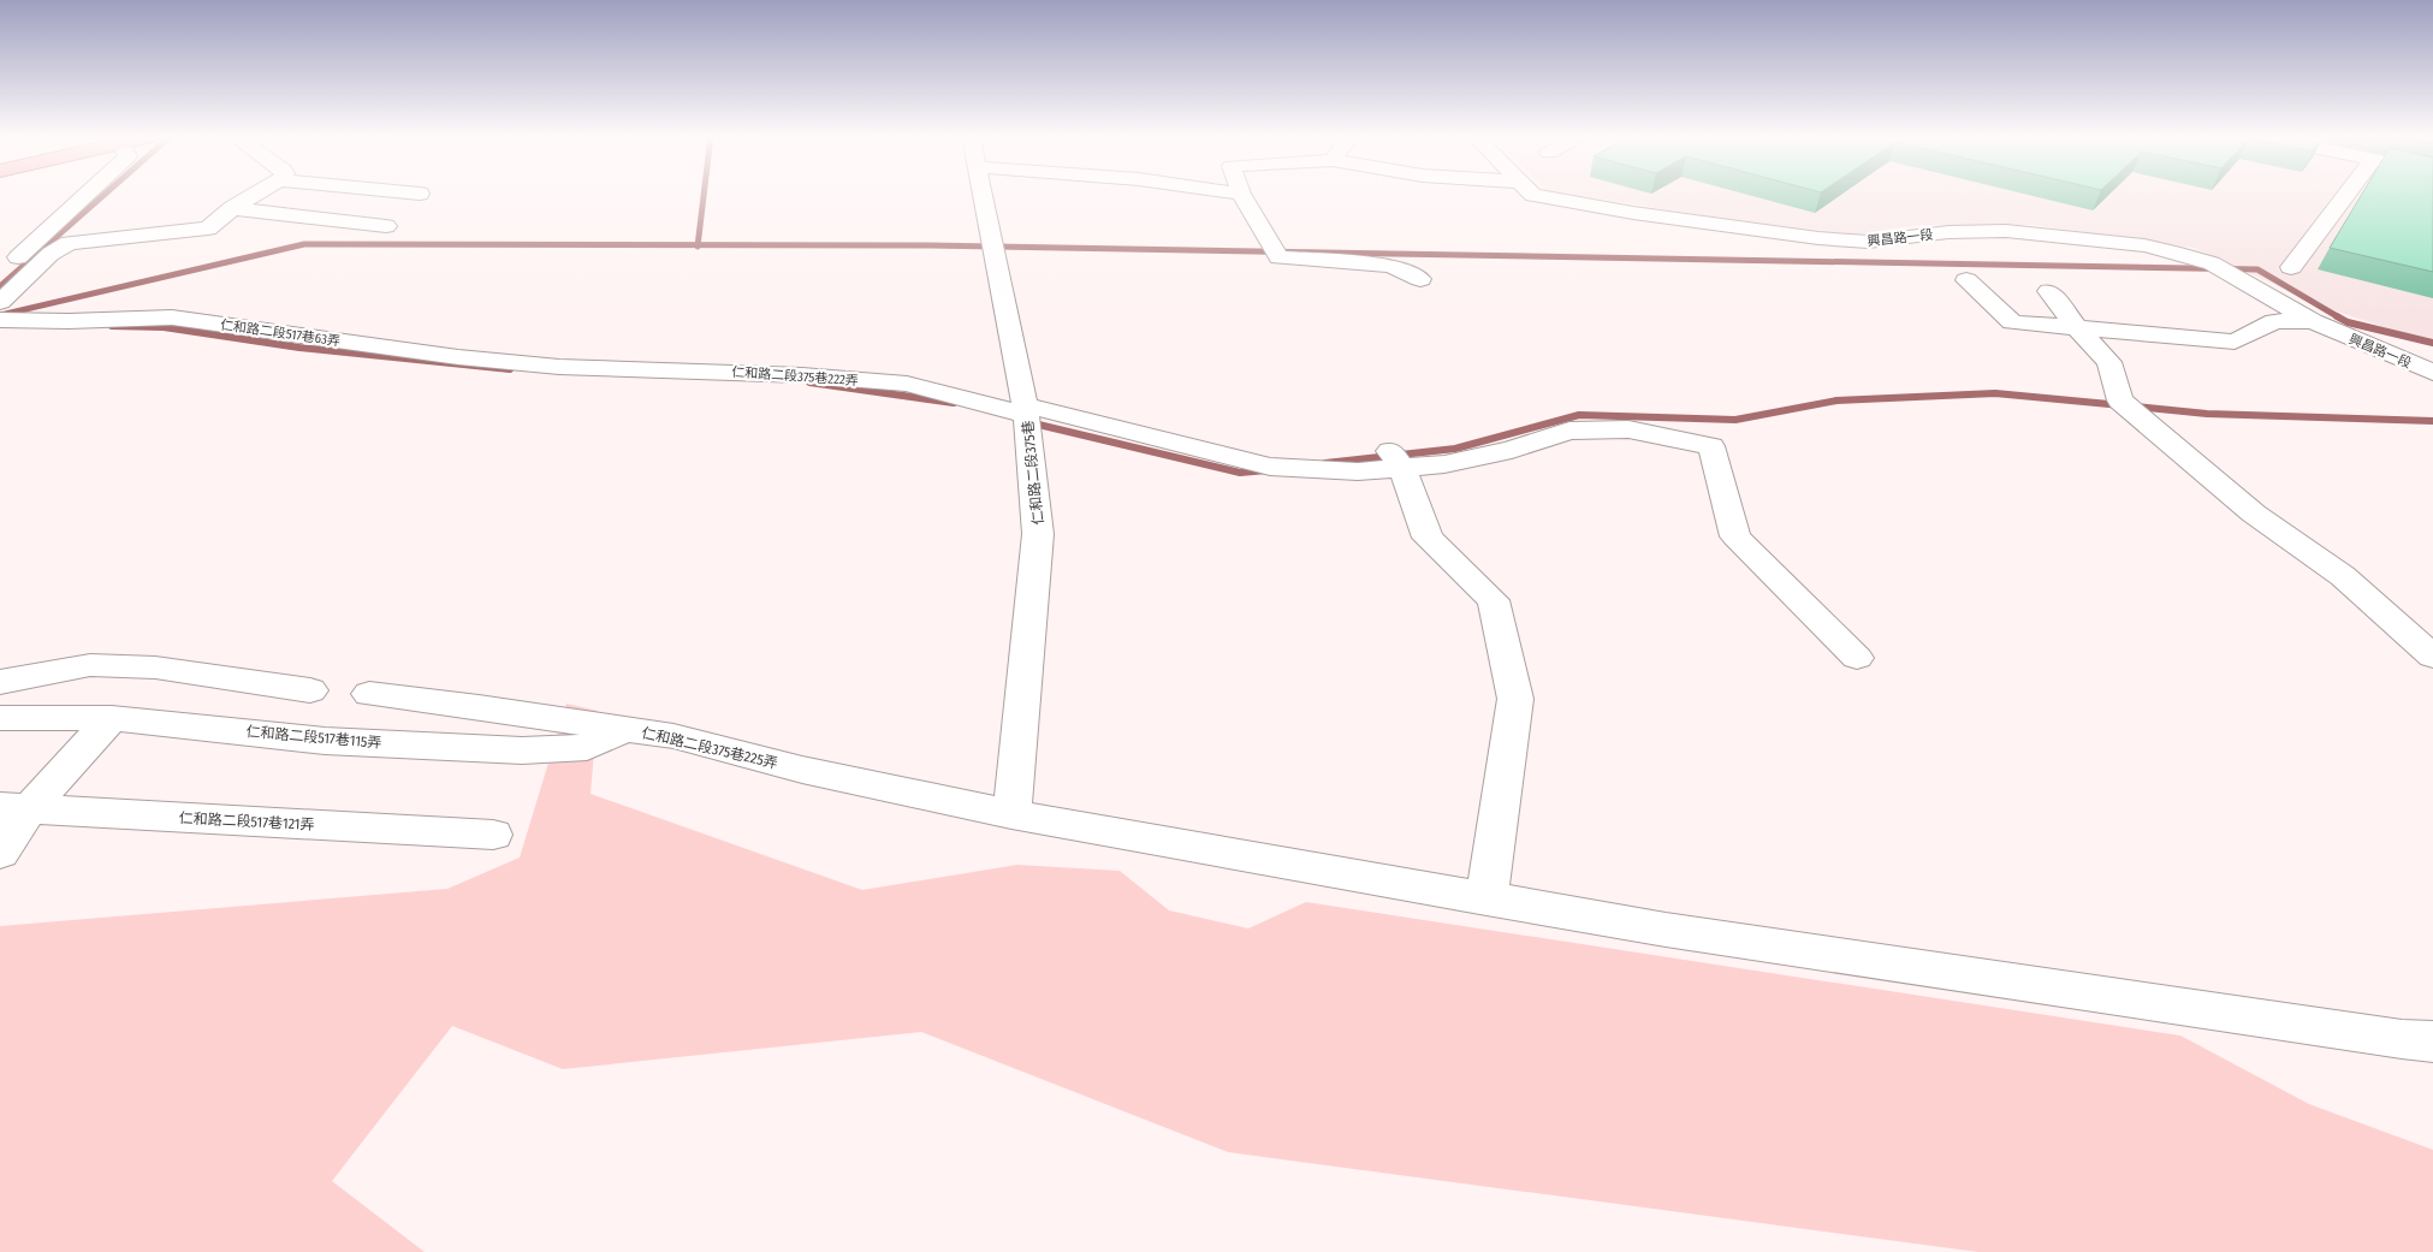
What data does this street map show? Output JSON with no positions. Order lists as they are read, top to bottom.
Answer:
{
  "streets": {
    "street": [
      "興昌路一段",
      "仁和路二段517巷63弄",
      "仁和路二段375巷222弄",
      "仁和路二段375巷",
      "仁和路二段517巷115弄",
      "仁和路二段375巷225弄",
      "仁和路二段517巷121弄"
    ]
  },
  "crossings": [
    ["仁和路二段517巷63弄", "仁和路二段375巷222弄"],
    ["仁和路二段375巷222弄", "仁和路二段375巷"],
    ["仁和路二段375巷", "仁和路二段375巷225弄"],
    ["仁和路二段517巷115弄", "仁和路二段375巷225弄"]
  ]
}
